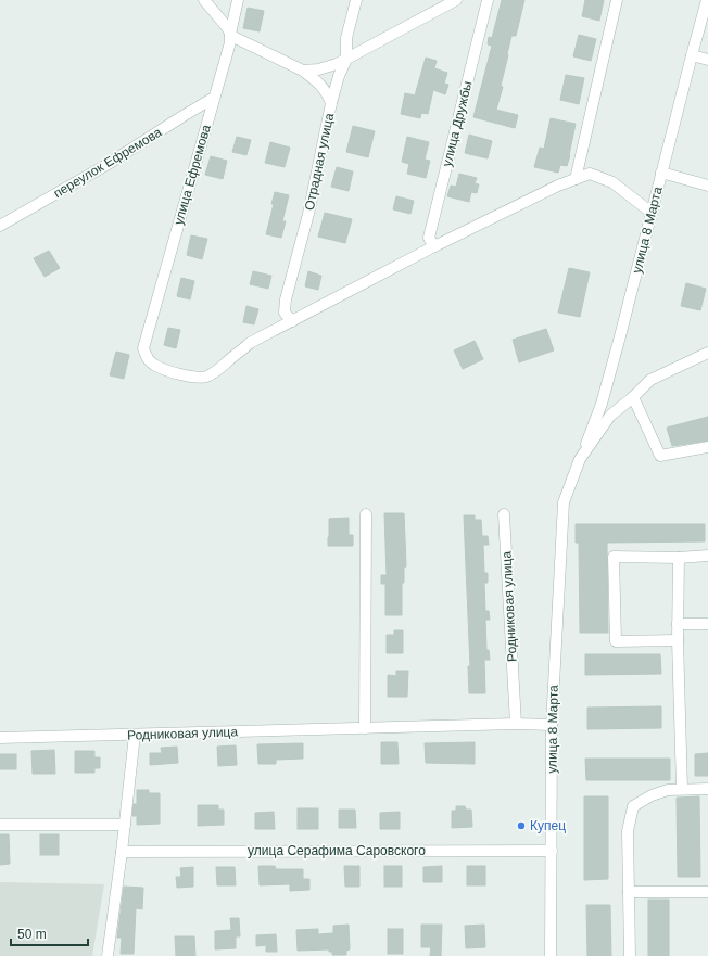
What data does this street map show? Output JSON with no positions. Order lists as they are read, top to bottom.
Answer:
{
  "streets": {
    "street": [
      "улица Дружбы",
      "Отрадная улица",
      "переулок Ефремова",
      "улица Ефремова",
      "улица 8 Марта",
      "Родниковая улица",
      "улица Серафима Саровского"
    ]
  },
  "crossings": [
    ["Отрадная улица", "улица Ефремова"],
    ["переулок Ефремова", "улица Ефремова"],
    ["улица 8 Марта", "Родниковая улица"],
    ["улица 8 Марта", "улица Серафима Саровского"]
  ],
  "places": ["Купец"],
  "scale_bar": "50 m"
}
